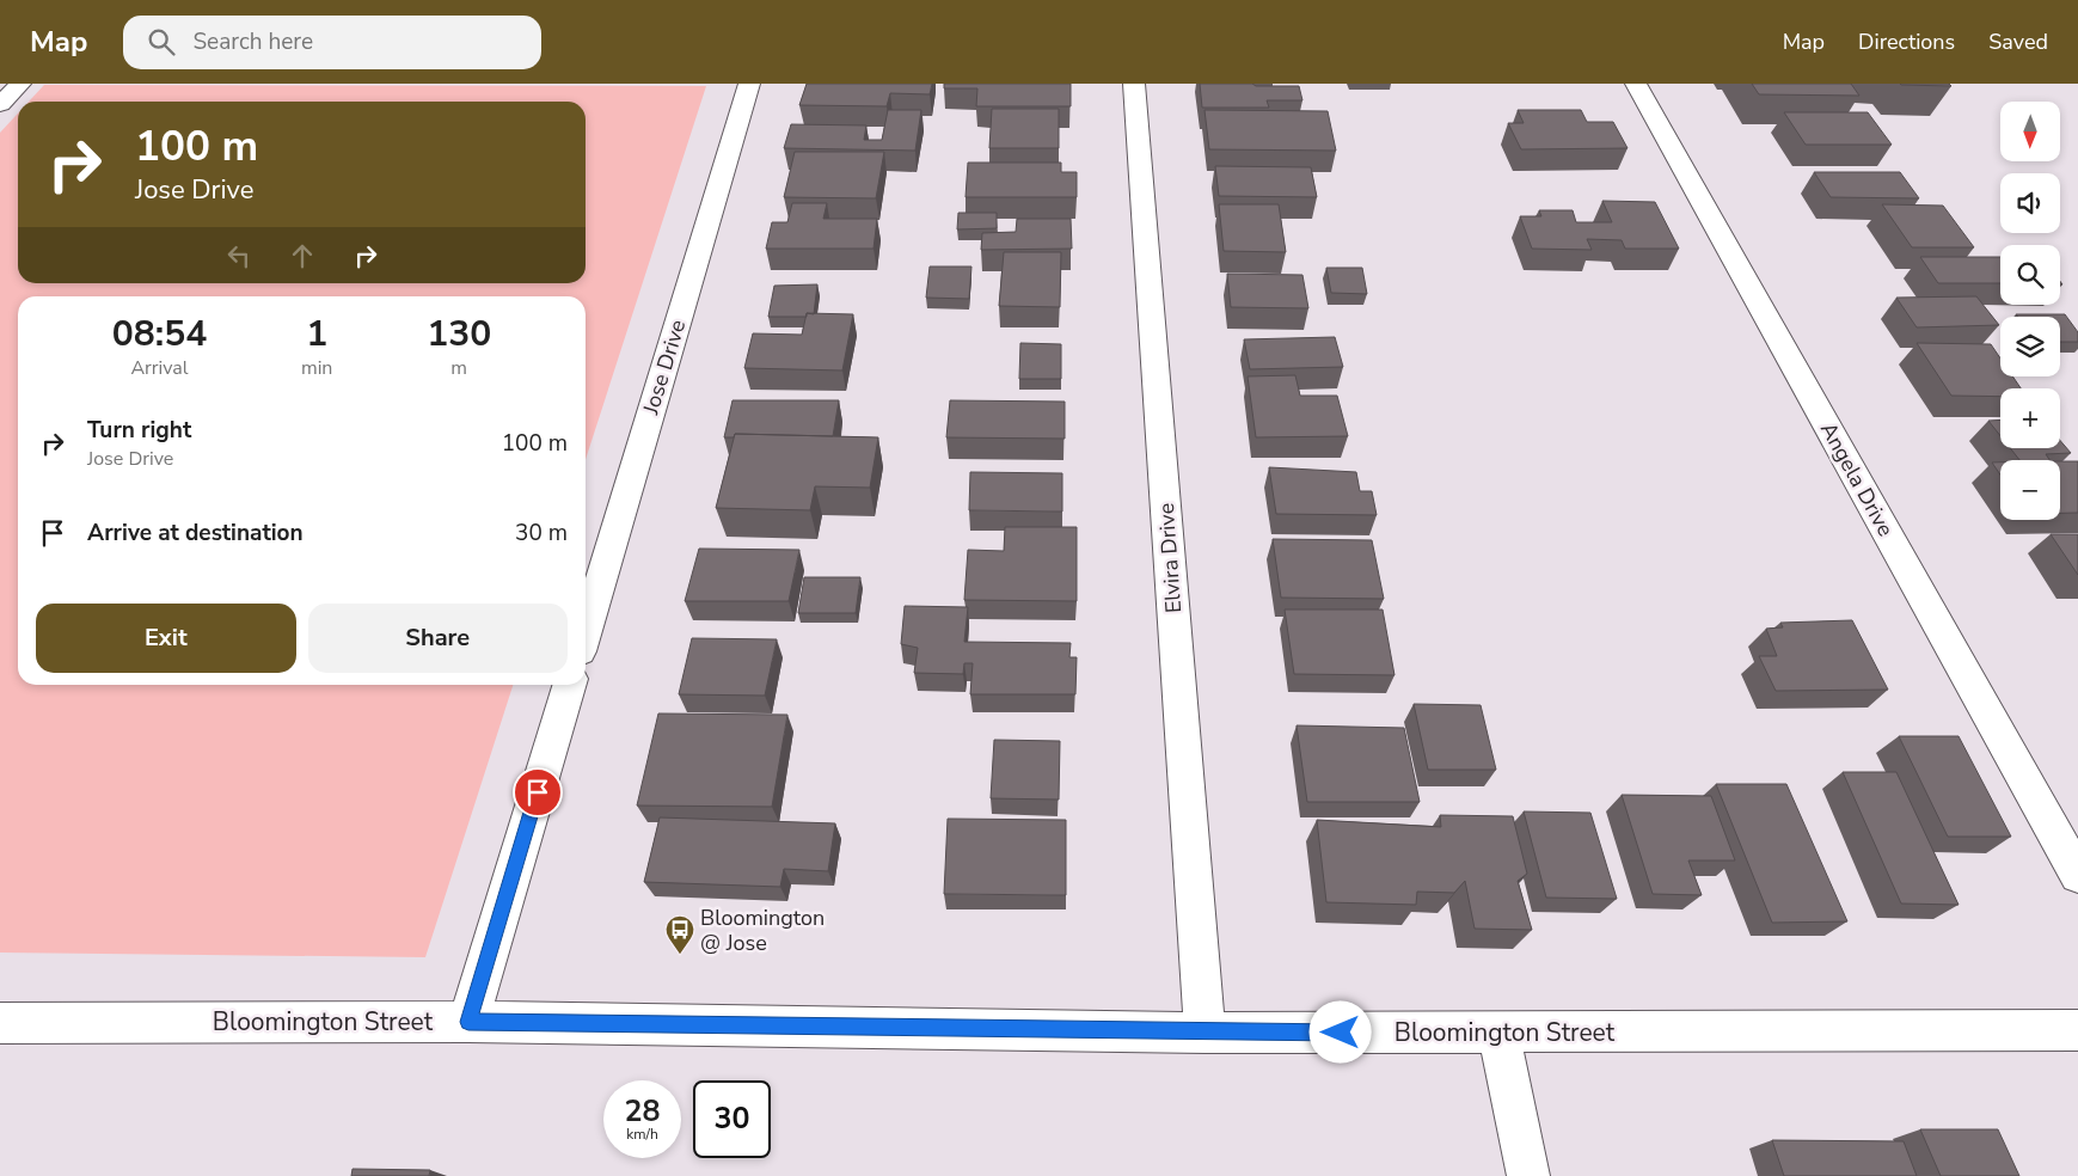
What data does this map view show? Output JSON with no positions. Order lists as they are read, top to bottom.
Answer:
{
  "streets": {
    "street": [
      "Jose Drive",
      "Angela Drive",
      "Elvira Drive",
      "Bloomington Street"
    ]
  },
  "crossings": [
    ["Elvira Drive", "Bloomington Street"]
  ],
  "places": {
    "bus stop": ["Bloomington @ Jose"]
  },
  "north": "bottom",
  "page": {
    "header": "Map",
    "search": "Search here",
    "nav": ["Map", "Directions", "Saved"],
    "map_buttons": ["+", "−"],
    "turn": ["100 m", "Jose Drive"],
    "eta": [
      "08:54",
      "Arrival",
      "1",
      "min",
      "130",
      "m"
    ],
    "list": [
      {
        "name": "Turn right",
        "note": "Jose Drive",
        "value": "100 m"
      },
      {
        "name": "Arrive at destination",
        "value": "30 m"
      }
    ],
    "buttons": ["Exit", "Share"],
    "speed": "28 km/h",
    "limit": "30"
  }
}
